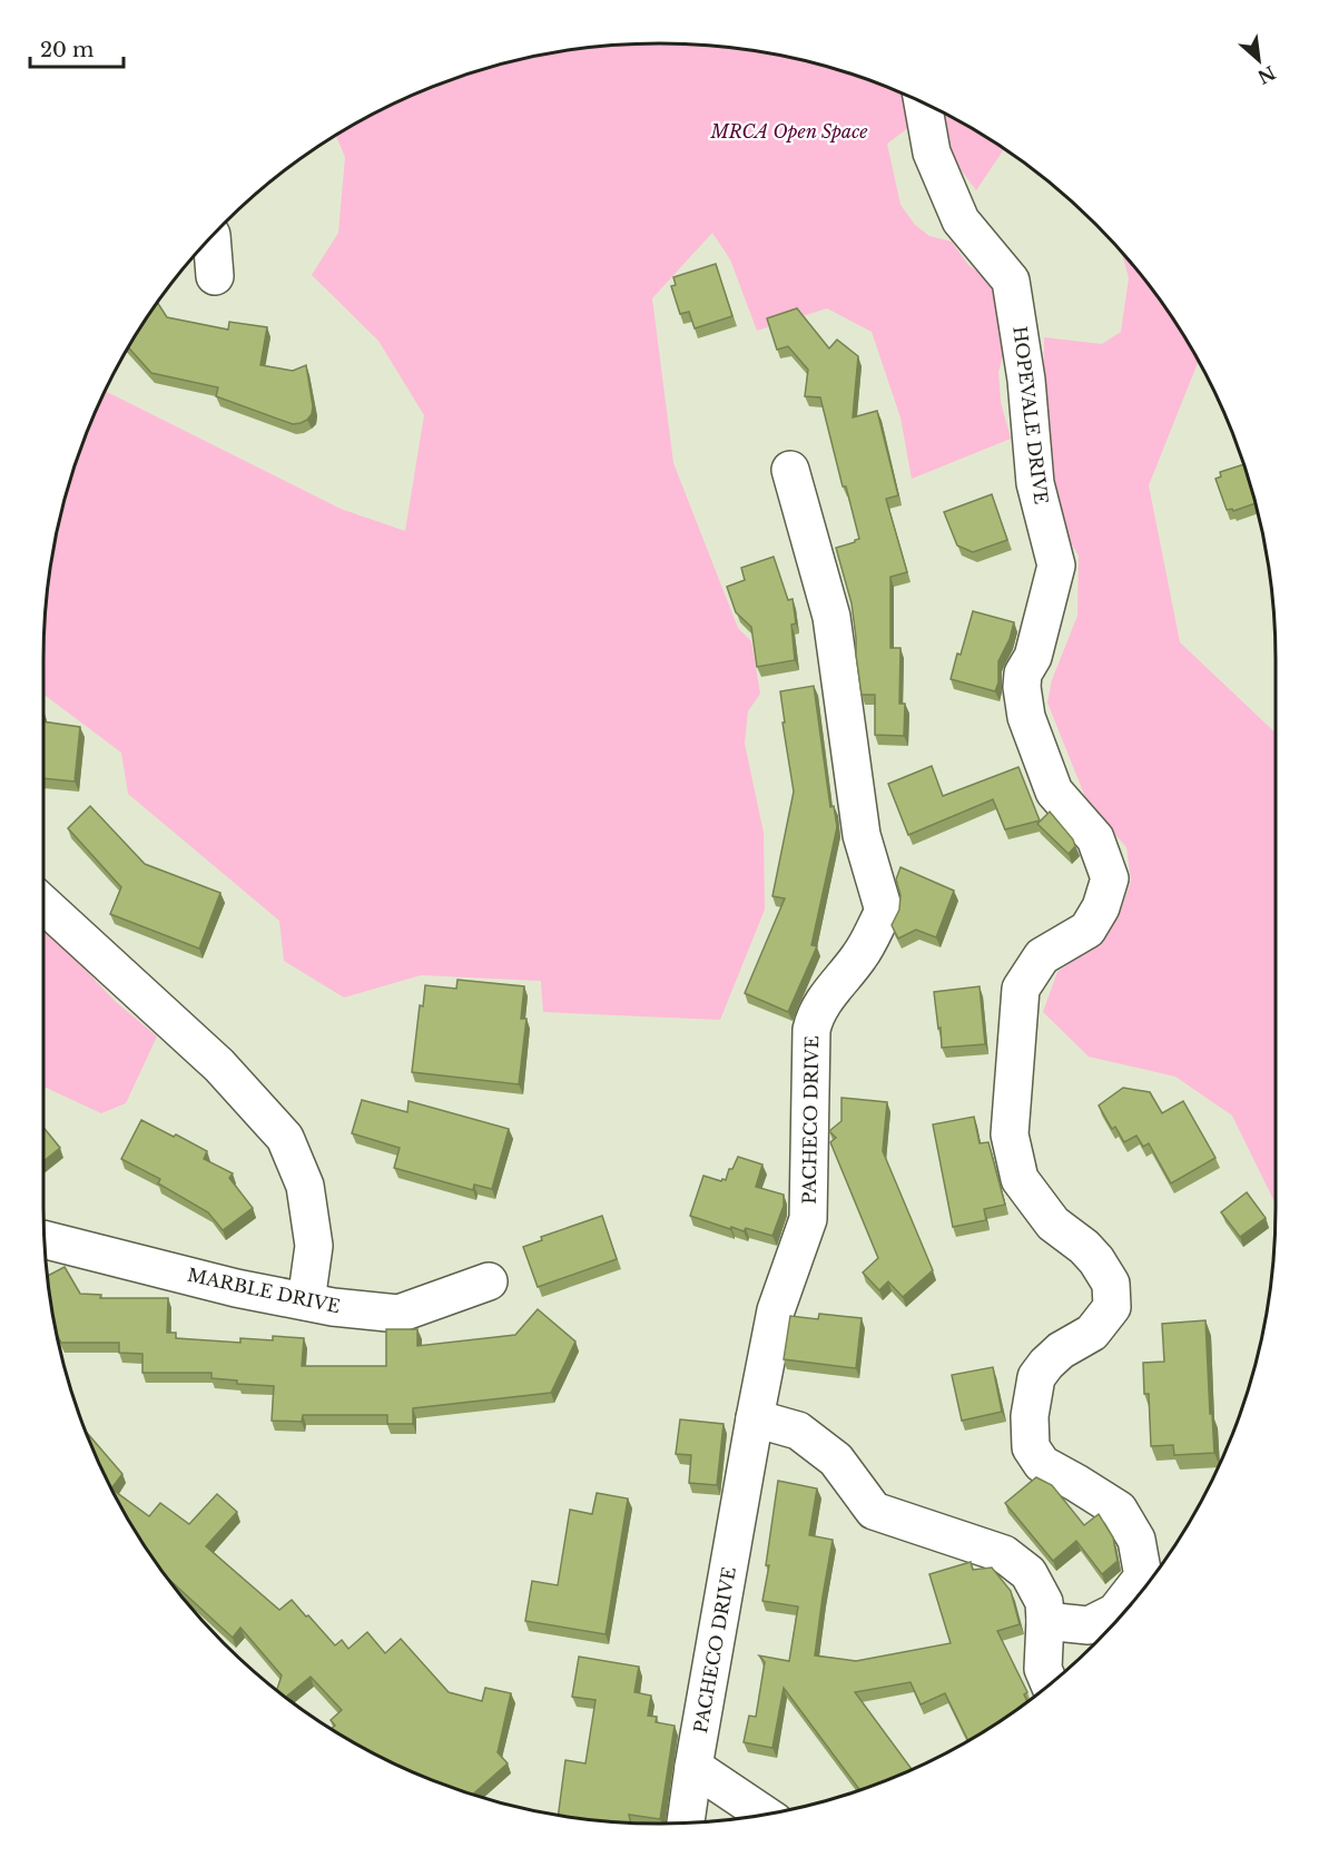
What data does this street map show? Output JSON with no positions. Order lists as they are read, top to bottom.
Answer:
{
  "streets": {
    "street": ["HOPEVALE DRIVE", "PACHECO DRIVE", "MARBLE DRIVE"]
  },
  "parks": ["MRCA Open Space"],
  "scale_bar": "20 m",
  "north": "bottom right"
}
